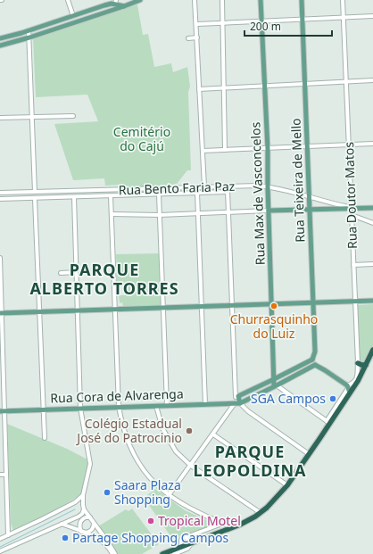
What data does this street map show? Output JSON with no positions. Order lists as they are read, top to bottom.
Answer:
{
  "streets": {
    "main road": ["Rua Teixeira de Mello", "Rua Max de Vasconcelos", "Rua Cora de Alvarenga"],
    "street": ["Rua Bento Faria Paz", "Rua Doutor Matos"]
  },
  "crossings": [
    ["Rua Teixeira de Mello", "Rua Bento Faria Paz"],
    ["Rua Bento Faria Paz", "Rua Max de Vasconcelos"],
    ["Rua Bento Faria Paz", "Rua Doutor Matos"],
    ["Rua Max de Vasconcelos", "Rua Cora de Alvarenga"]
  ],
  "districts": ["PARQUE ALBERTO TORRES", "PARQUE LEOPOLDINA"],
  "parks": ["Cemitério do Cajú"],
  "places": [
    "Churrasquinho do Luiz",
    "SGA Campos",
    "Colégio Estadual José do Patrocinio",
    "Saara Plaza Shopping",
    "Tropical Motel",
    "Partage Shopping Campos"
  ],
  "scale_bar": "200 m"
}
